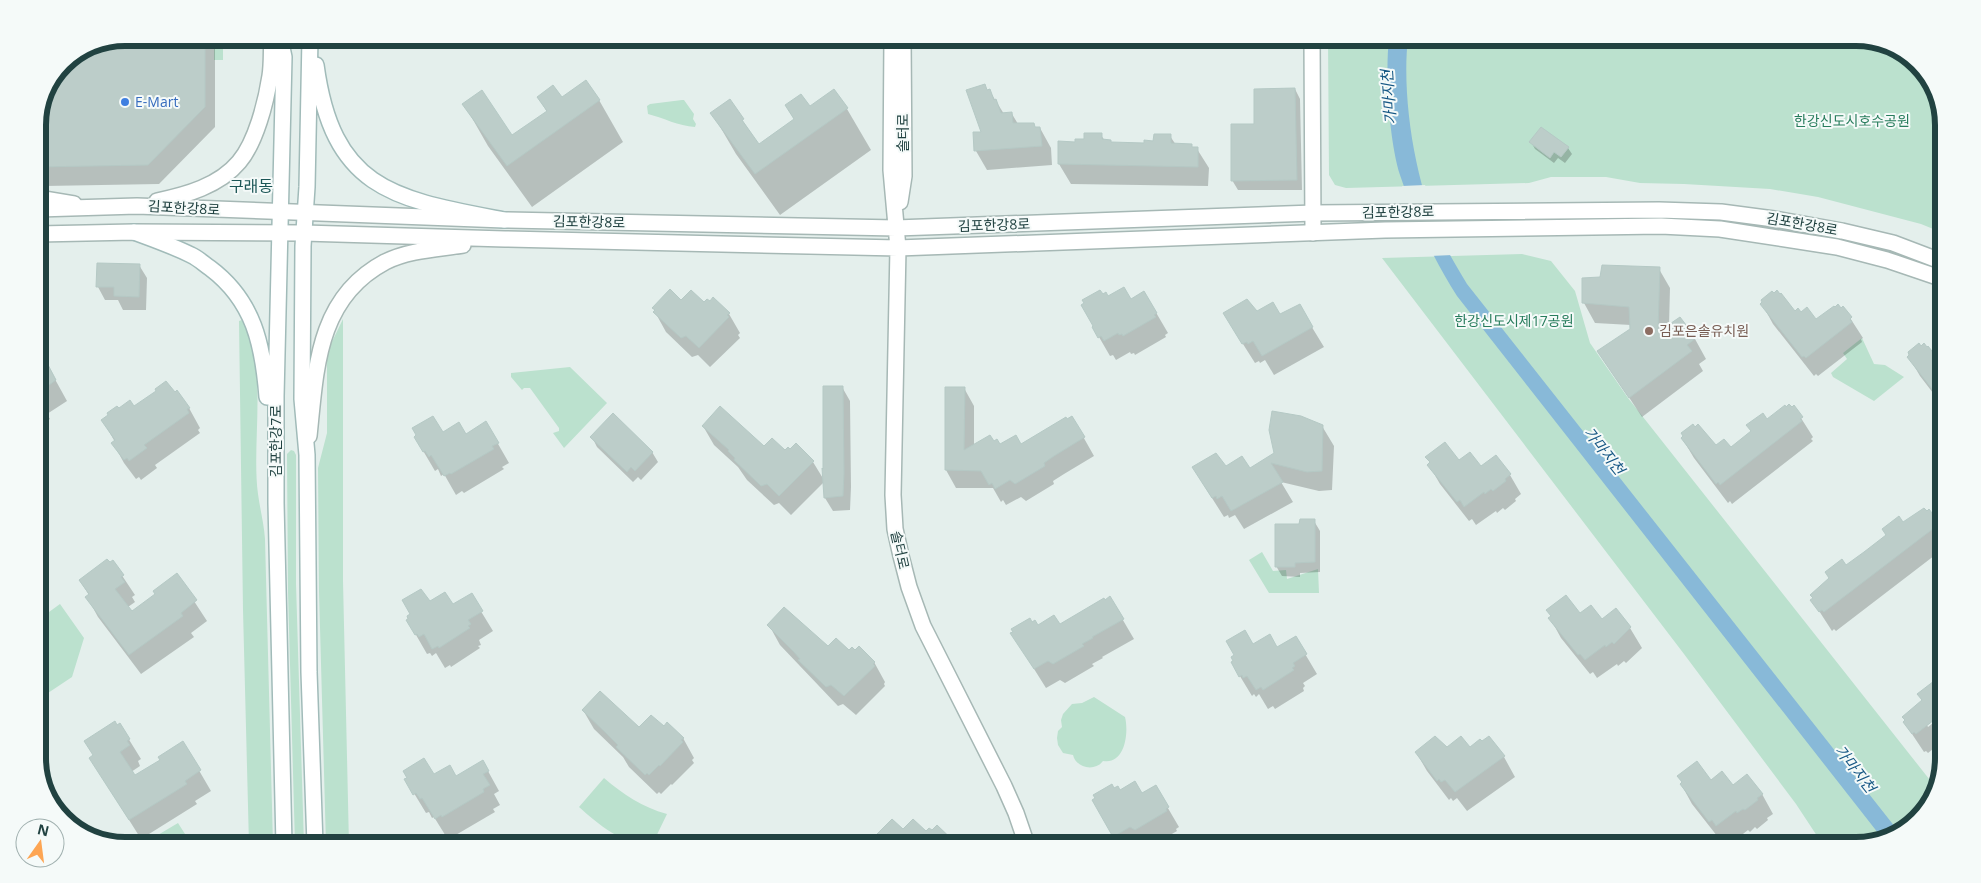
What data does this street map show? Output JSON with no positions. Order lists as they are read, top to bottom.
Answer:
{
  "streets": {
    "street": ["솔터로", "김포한강8로", "김포한강7로"]
  },
  "crossings": [
    ["솔터로", "김포한강8로"],
    ["김포한강8로", "김포한강7로"]
  ],
  "districts": ["구래동"],
  "water": ["가마지천"],
  "parks": ["한강신도시호수공원", "한강신도시제17공원"],
  "places": ["E-Mart", "김포은솔유치원"],
  "north": "top"
}
